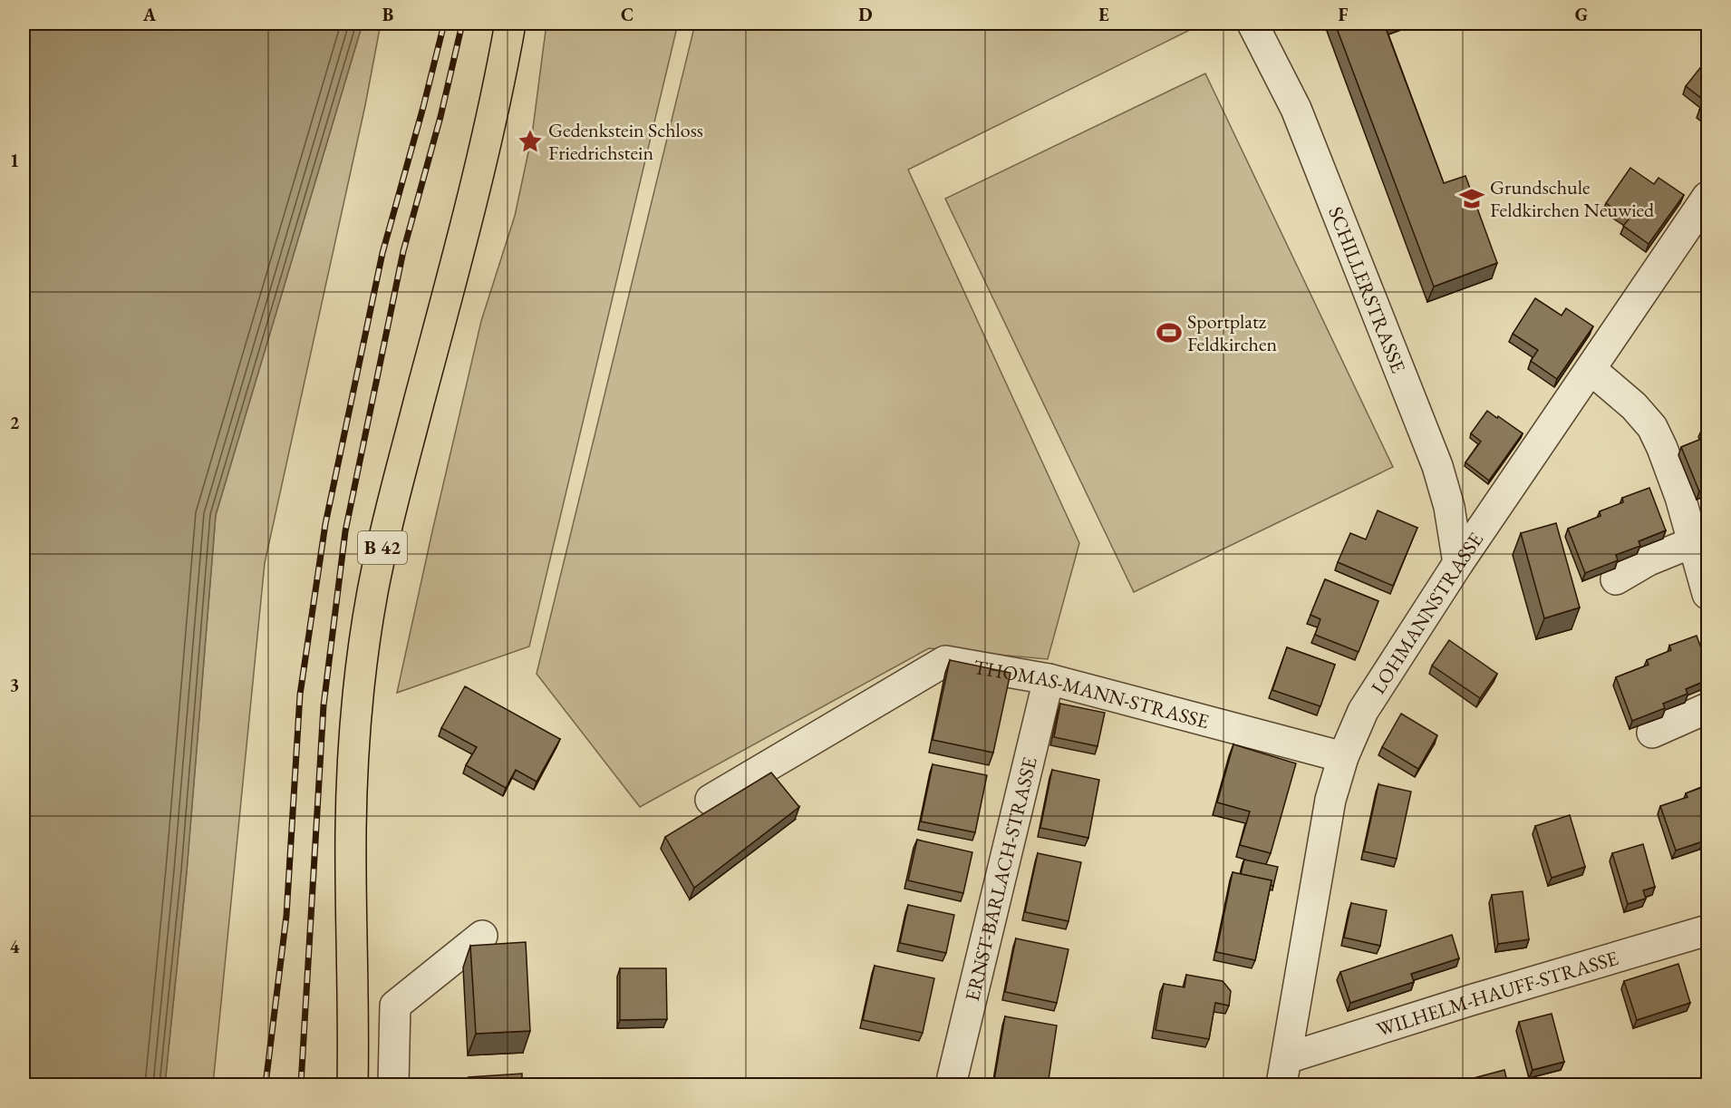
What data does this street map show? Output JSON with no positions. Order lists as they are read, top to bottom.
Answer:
{
  "streets": {
    "main road": ["B 42"],
    "street": [
      "SCHILLERSTRASSE",
      "LOHMANNSTRASSE",
      "THOMAS-MANN-STRASSE",
      "ERNST-BARLACH-STRASSE",
      "WILHELM-HAUFF-STRASSE"
    ]
  },
  "crossings": [
    ["SCHILLERSTRASSE", "LOHMANNSTRASSE"],
    ["LOHMANNSTRASSE", "THOMAS-MANN-STRASSE"],
    ["LOHMANNSTRASSE", "WILHELM-HAUFF-STRASSE"],
    ["THOMAS-MANN-STRASSE", "ERNST-BARLACH-STRASSE"]
  ],
  "places": {
    "place": ["Gedenkstein Schloss Friedrichstein"],
    "school or university": ["Grundschule Feldkirchen Neuwied"],
    "sports": ["Sportplatz Feldkirchen"]
  },
  "grid": {
    "columns": [
      "A",
      "B",
      "C",
      "D",
      "E",
      "F",
      "G"
    ],
    "rows": [
      "1",
      "2",
      "3",
      "4"
    ]
  }
}
